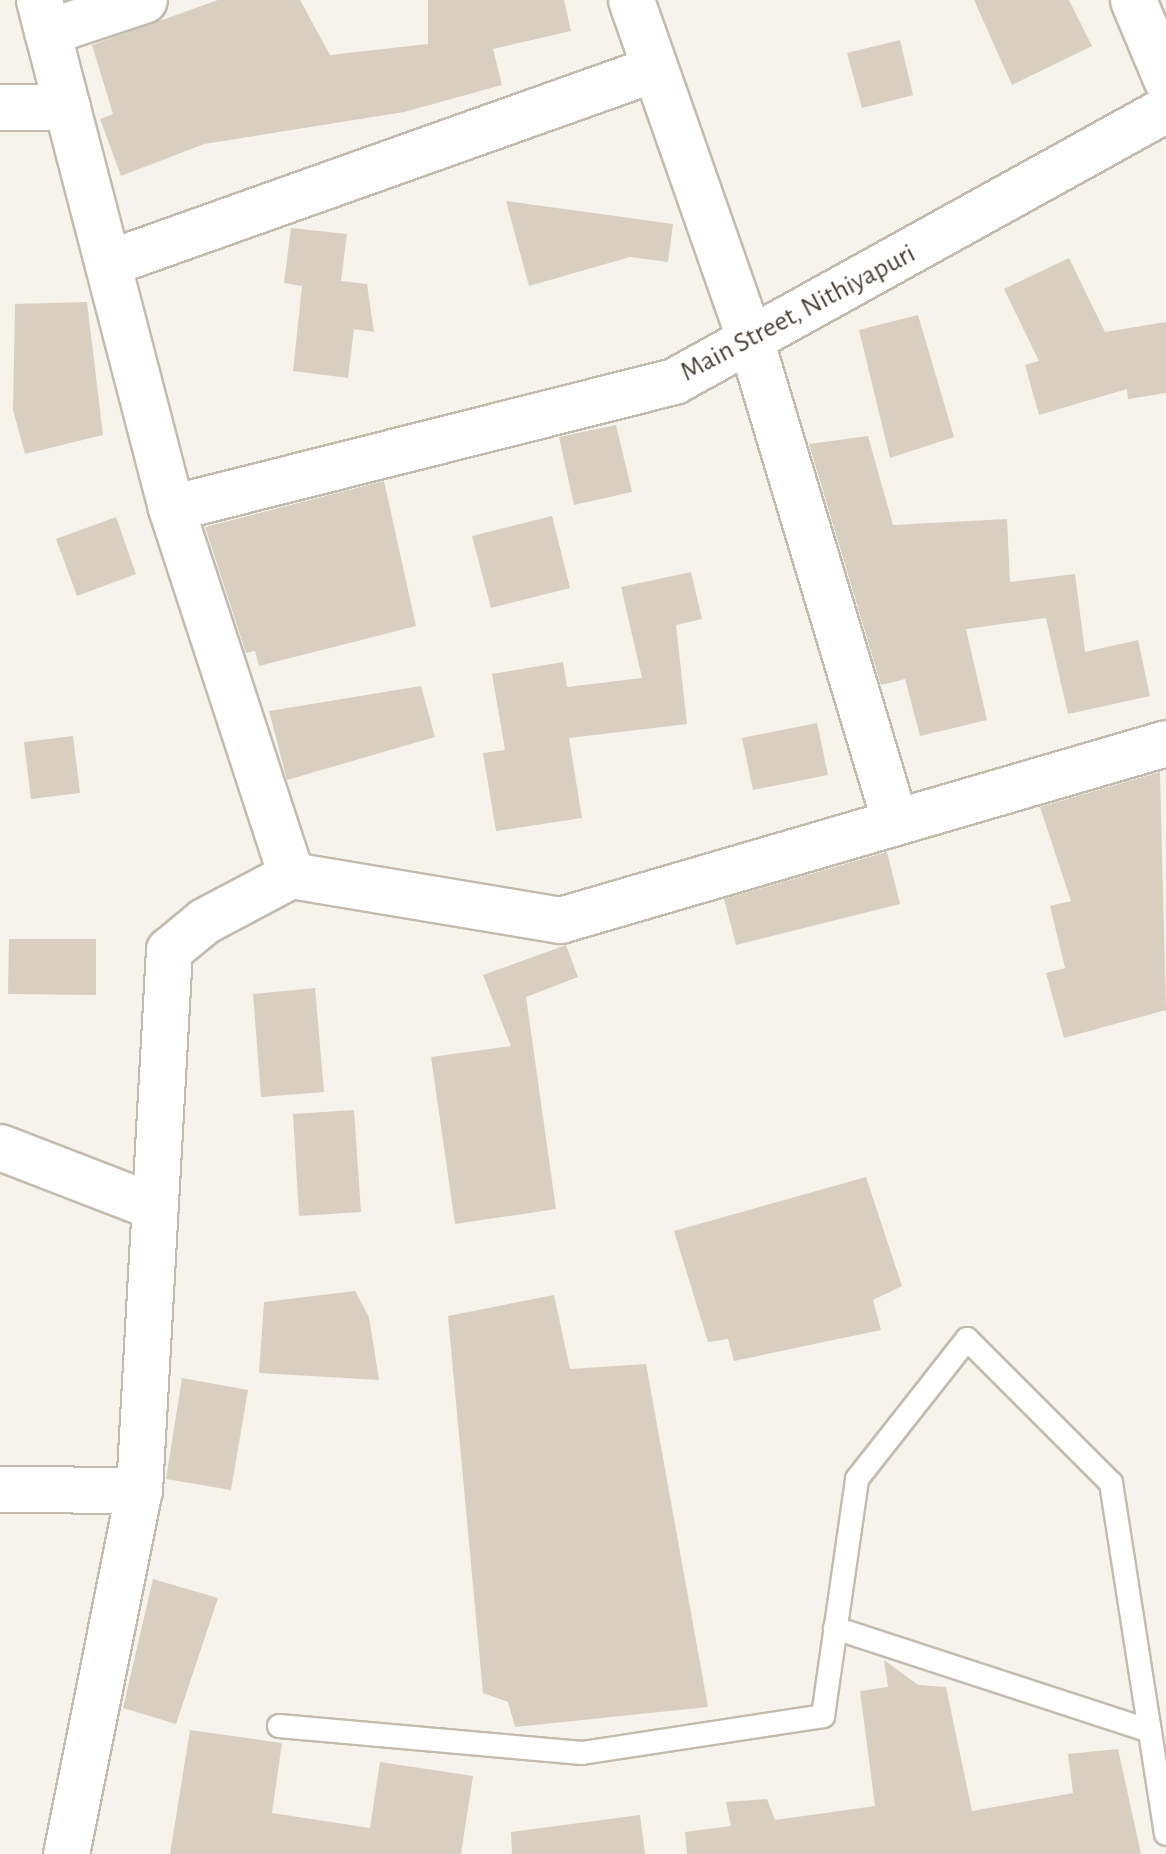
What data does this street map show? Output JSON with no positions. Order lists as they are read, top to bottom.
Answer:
{
  "streets": {
    "street": ["Main Street, Nithiyapuri"]
  }
}
